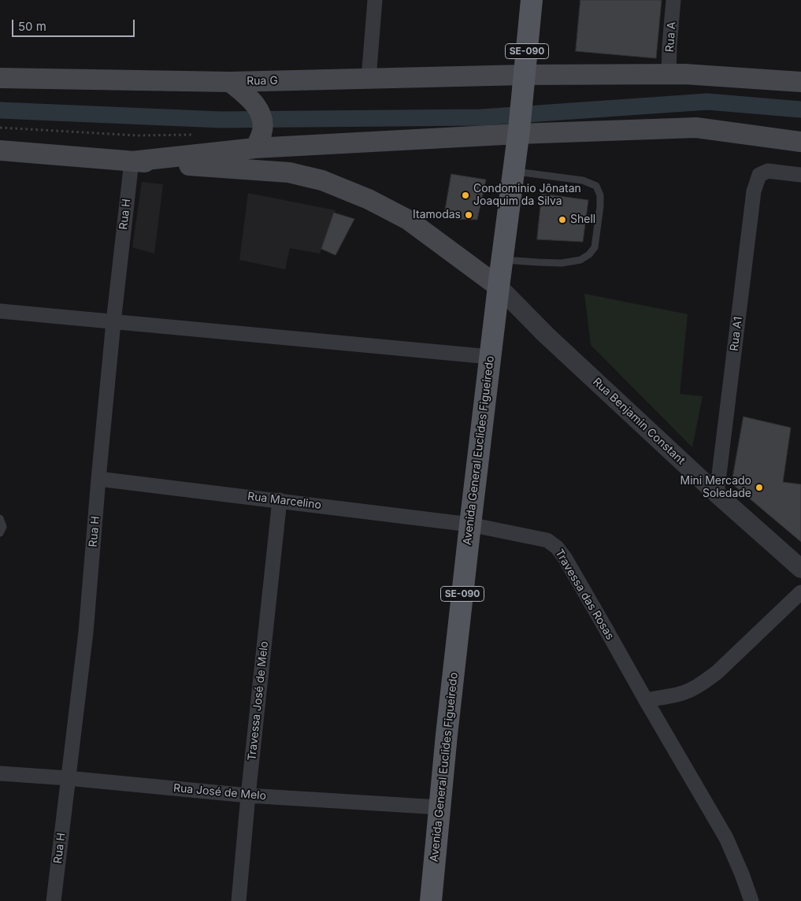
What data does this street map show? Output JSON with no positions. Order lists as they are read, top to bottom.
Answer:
{
  "streets": {
    "main road": ["SE-090", "Rua G", "Avenida General Euclides Figueiredo"],
    "street": [
      "Rua A",
      "Rua H",
      "Rua A1",
      "Rua Benjamin Constant",
      "Rua Marcelino",
      "Travessa das Rosas",
      "Travessa José de Melo",
      "Rua José de Melo"
    ]
  },
  "crossings": [
    ["Rua A", "Rua G"],
    ["Rua G", "Avenida General Euclides Figueiredo"],
    ["Rua H", "Rua Marcelino"],
    ["Rua H", "Rua José de Melo"],
    ["Rua A1", "Rua Benjamin Constant"],
    ["Rua Benjamin Constant", "Avenida General Euclides Figueiredo"],
    ["Avenida General Euclides Figueiredo", "Rua Marcelino"],
    ["Avenida General Euclides Figueiredo", "Travessa das Rosas"],
    ["Avenida General Euclides Figueiredo", "Rua José de Melo"],
    ["Rua Marcelino", "Travessa das Rosas"],
    ["Rua Marcelino", "Travessa José de Melo"],
    ["Travessa José de Melo", "Rua José de Melo"]
  ],
  "places": [
    "Condominio Jônatan Joaquim da Silva",
    "Itamodas",
    "Shell",
    "Mini Mercado Soledade"
  ],
  "scale_bar": "50 m"
}
